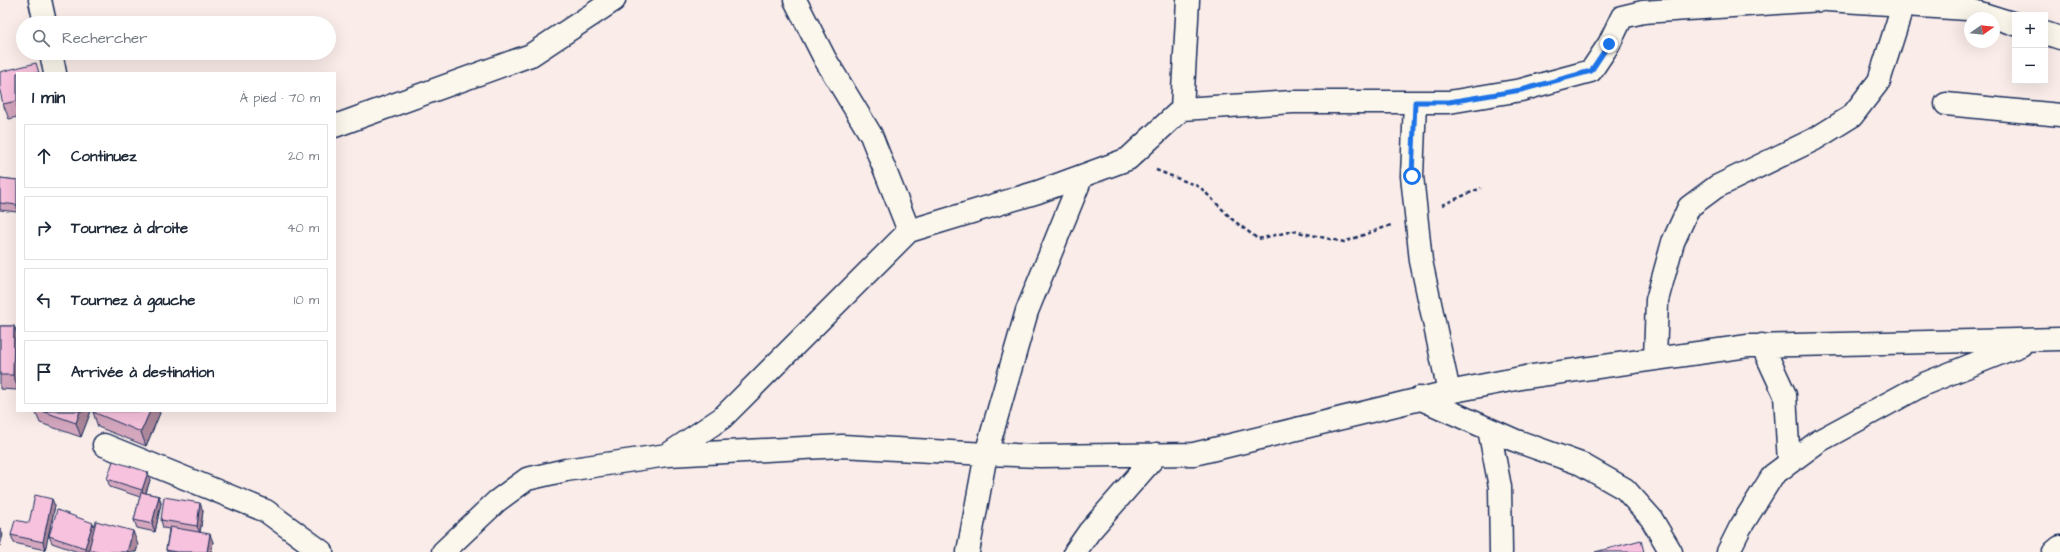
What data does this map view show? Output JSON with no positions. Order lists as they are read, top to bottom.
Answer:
{
  "north": "right",
  "page": {
    "map_buttons": ["+", "−"],
    "search": "Rechercher",
    "heading": ["1 min", "À pied · 70 m"],
    "list": [
      ["Continuez", "20 m"],
      ["Tournez à droite", "40 m"],
      ["Tournez à gauche", "10 m"],
      "Arrivée à destination"
    ]
  }
}
